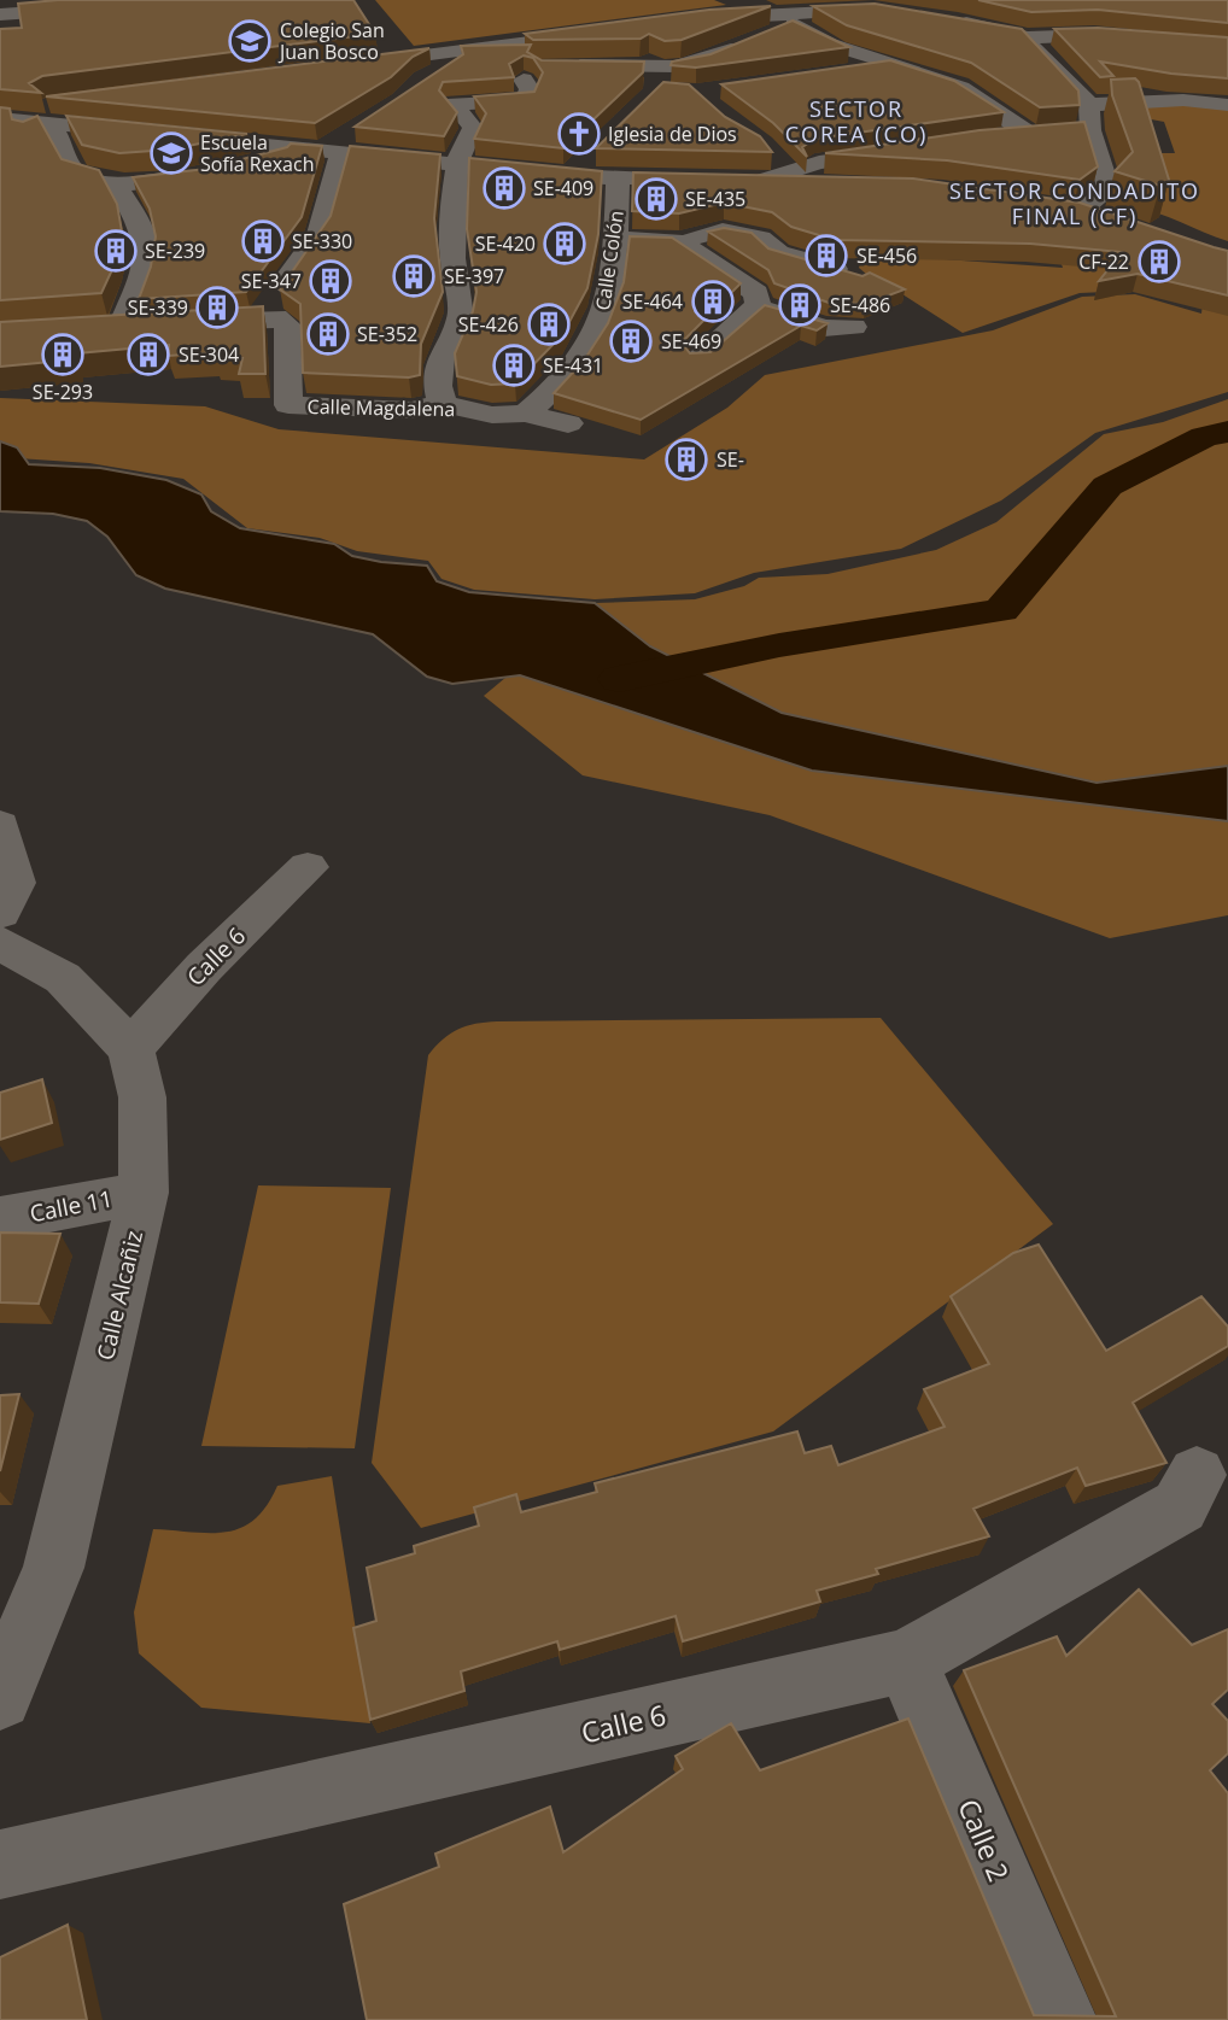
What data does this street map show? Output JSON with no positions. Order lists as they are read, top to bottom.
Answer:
{
  "streets": {
    "street": [
      "Calle Colón",
      "Calle Magdalena",
      "Calle 6",
      "Calle 11",
      "Calle Alcañiz",
      "Calle 2"
    ]
  },
  "crossings": [
    ["Calle Colón", "Calle Magdalena"],
    ["Calle 6", "Calle Alcañiz"],
    ["Calle 6", "Calle 2"],
    ["Calle 11", "Calle Alcañiz"]
  ],
  "districts": ["SECTOR COREA (CO)", "SECTOR CONDADITO FINAL (CF)"],
  "places": {
    "school or university": ["Colegio San Juan Bosco", "Escuela Sofía Rexach"],
    "church": ["Iglesia de Dios"],
    "building": [
      "SE-409",
      "SE-435",
      "SE-330",
      "SE-420",
      "SE-239",
      "SE-456",
      "CF-22",
      "SE-397",
      "SE-347",
      "SE-464",
      "SE-486",
      "SE-339",
      "SE-426",
      "SE-352",
      "SE-469",
      "SE-293",
      "SE-304",
      "SE-431",
      "SE-"
    ]
  }
}
